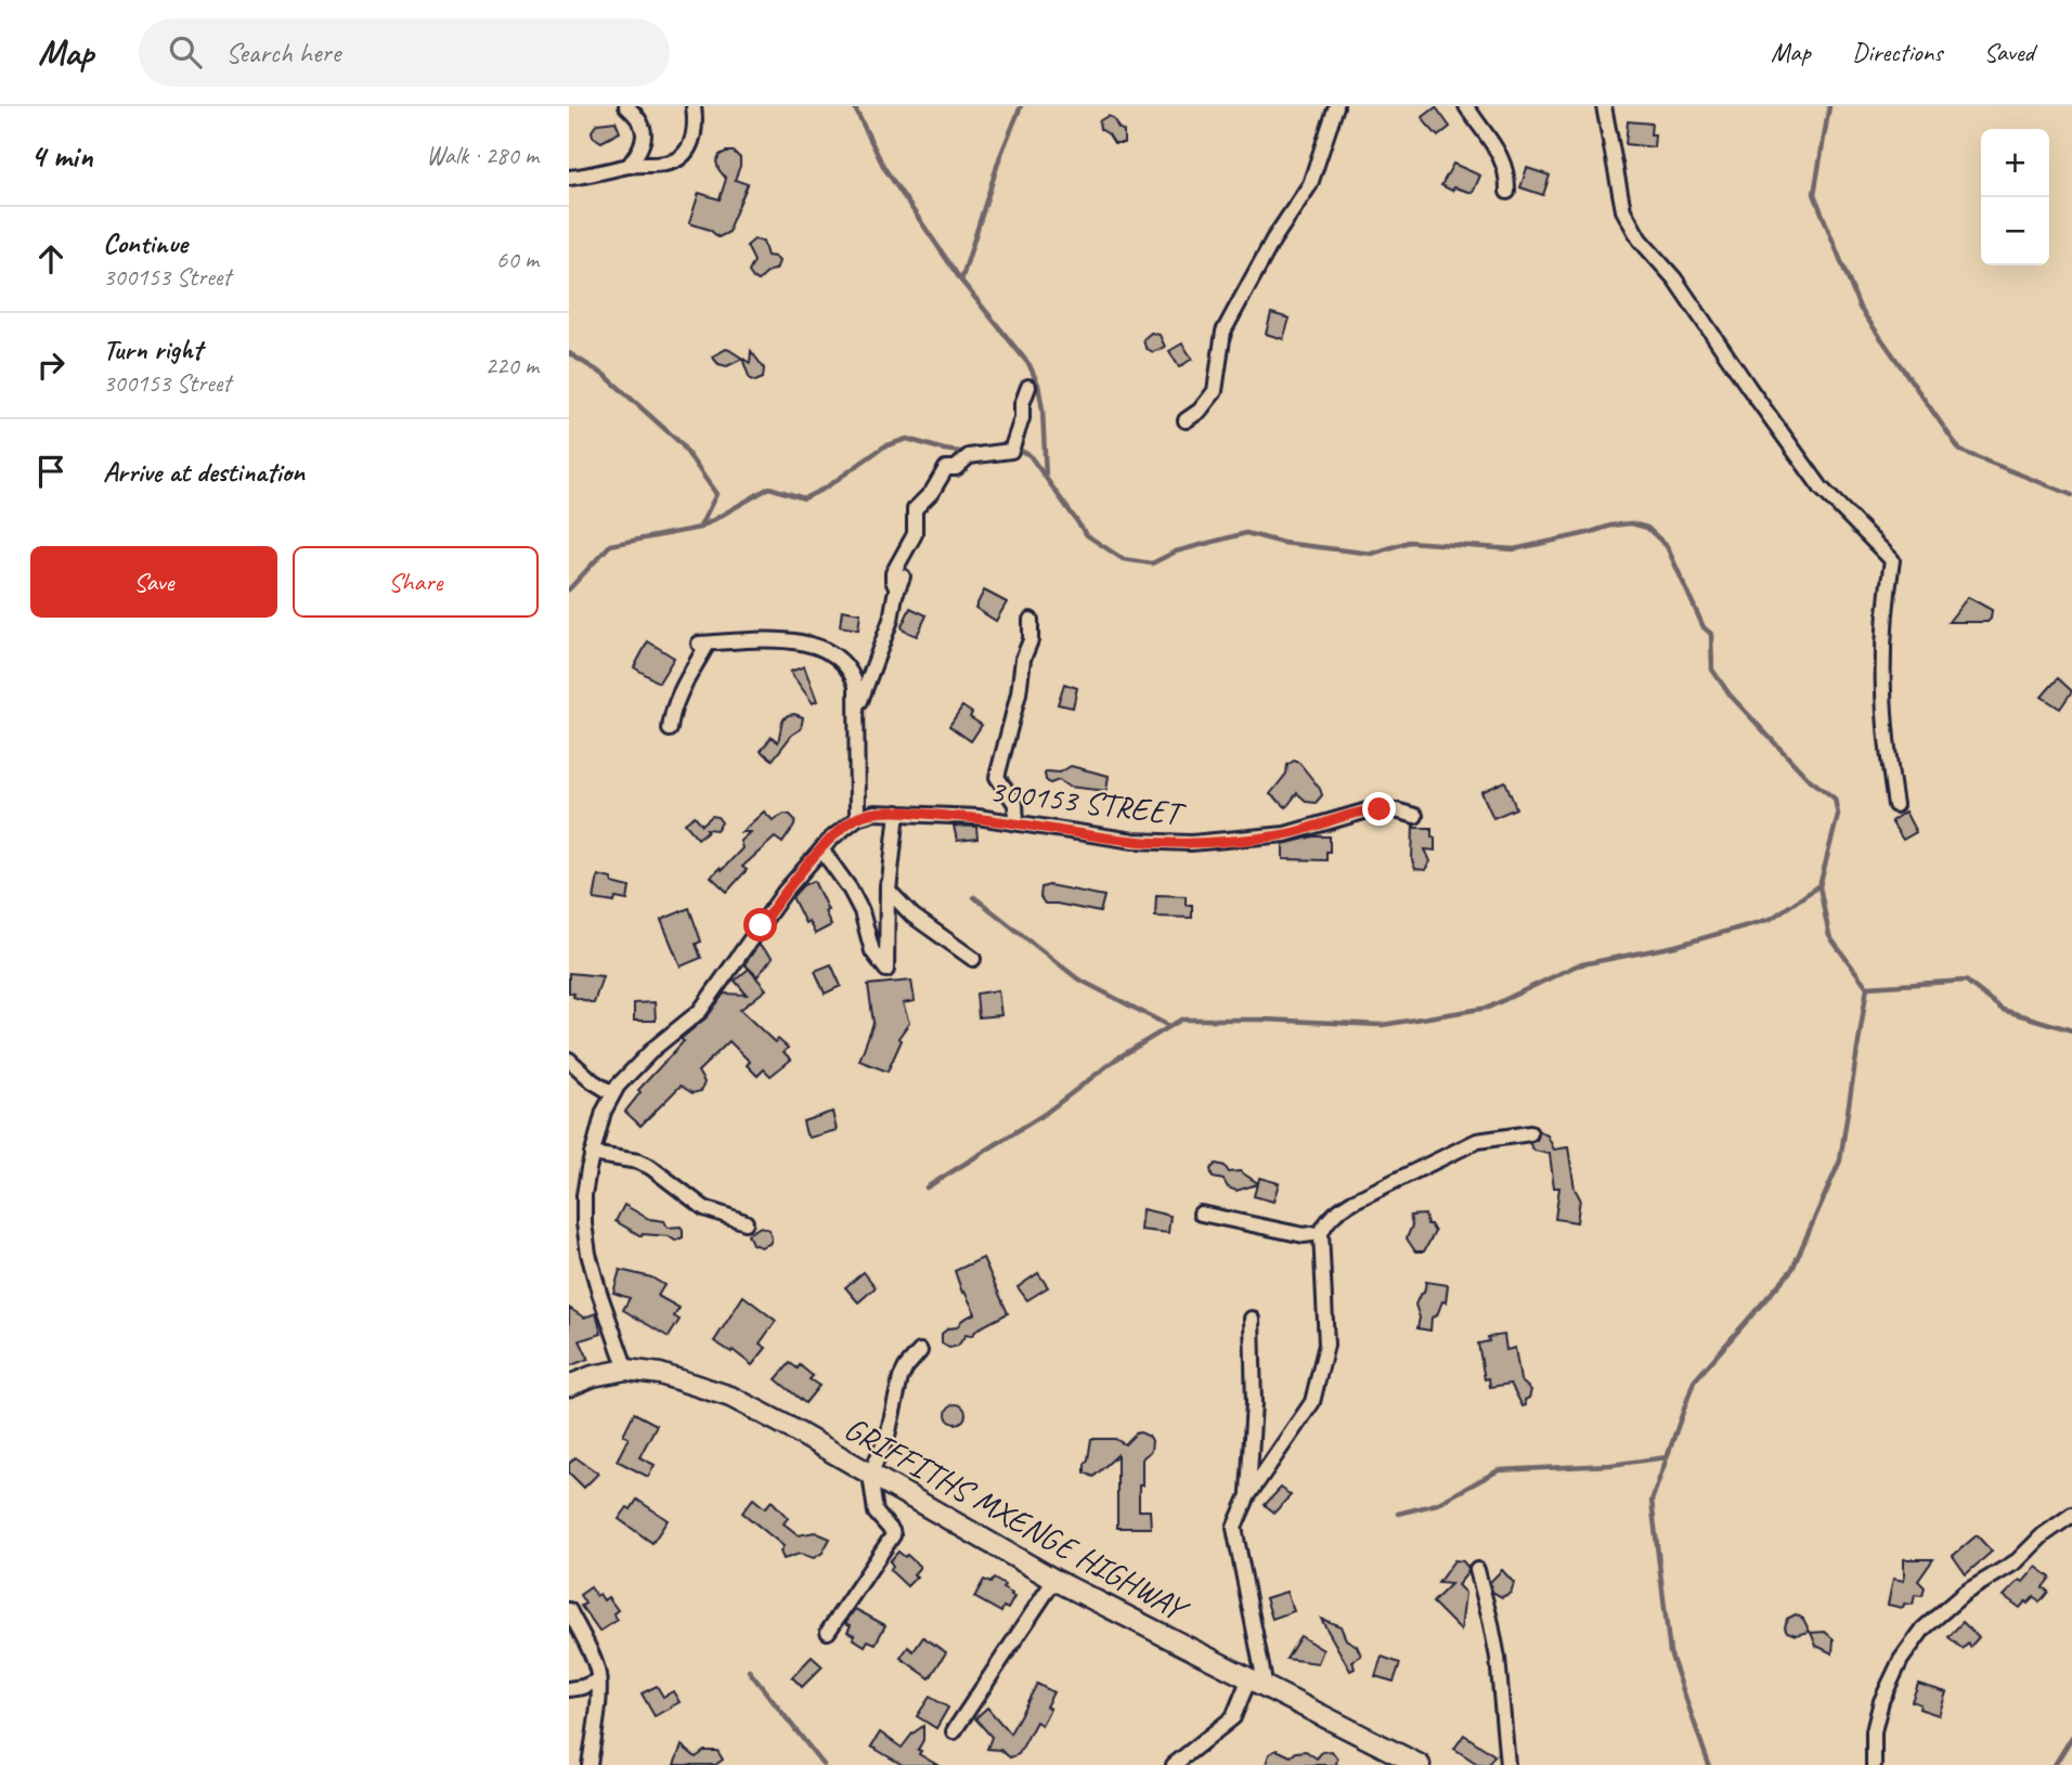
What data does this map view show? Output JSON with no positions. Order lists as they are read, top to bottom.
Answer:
{
  "streets": {
    "street": ["300153 STREET", "GRIFFITHS MXENGE HIGHWAY"]
  },
  "page": {
    "header": "Map",
    "search": "Search here",
    "nav": ["Map", "Directions", "Saved"],
    "heading": ["4 min", "Walk · 280 m"],
    "map_buttons": ["+", "−"],
    "list": [
      ["Continue", "300153 Street", "60 m"],
      ["Turn right", "300153 Street", "220 m"],
      "Arrive at destination"
    ],
    "buttons": ["Save", "Share"]
  }
}
